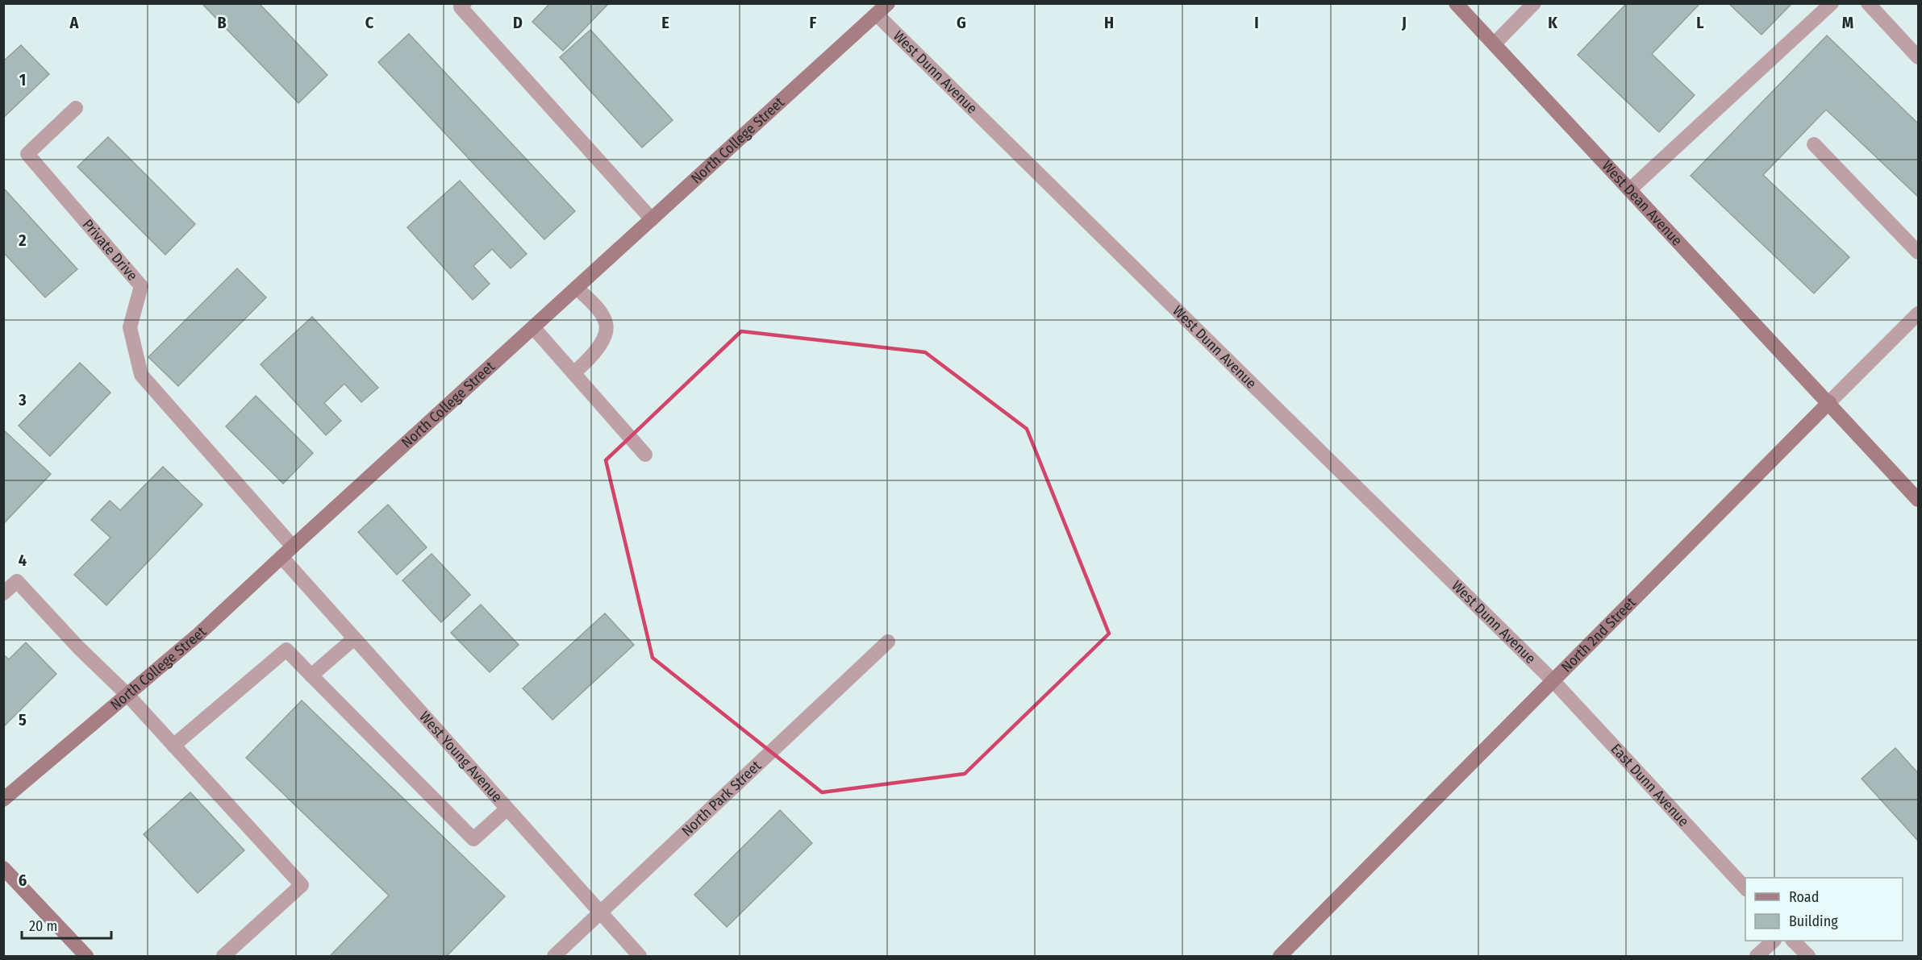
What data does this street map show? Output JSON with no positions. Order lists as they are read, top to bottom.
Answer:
{
  "streets": {
    "street": [
      "West Dunn Avenue",
      "North College Street",
      "West Dean Avenue",
      "Private Drive",
      "North 2nd Street",
      "West Young Avenue",
      "East Dunn Avenue",
      "North Park Street"
    ]
  },
  "crossings": [
    ["West Dunn Avenue", "North College Street"],
    ["West Dunn Avenue", "North 2nd Street"],
    ["West Dunn Avenue", "East Dunn Avenue"],
    ["North College Street", "Private Drive"],
    ["North College Street", "West Young Avenue"],
    ["West Dean Avenue", "North 2nd Street"],
    ["North 2nd Street", "East Dunn Avenue"],
    ["West Young Avenue", "North Park Street"]
  ],
  "legend": ["Road", "Building"],
  "scale_bar": "20 m",
  "grid": {
    "columns": [
      "A",
      "B",
      "C",
      "D",
      "E",
      "F",
      "G",
      "H",
      "I",
      "J",
      "K",
      "L",
      "M"
    ],
    "rows": [
      "1",
      "2",
      "3",
      "4",
      "5",
      "6"
    ]
  }
}
